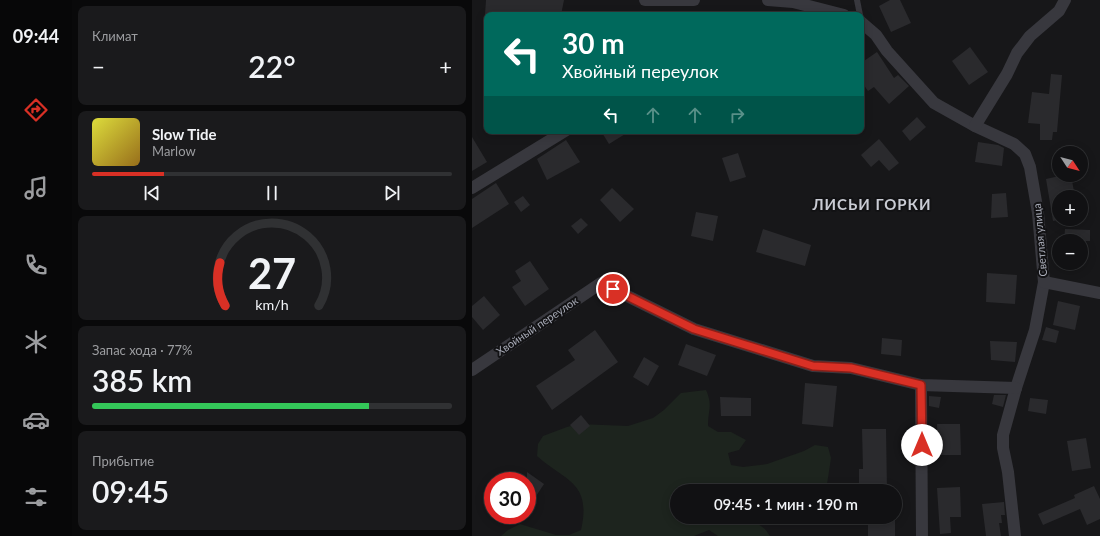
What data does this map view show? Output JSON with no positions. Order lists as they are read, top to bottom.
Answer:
{
  "streets": {
    "street": ["Светлая улица", "Хвойный переулок"]
  },
  "crossings": [
    ["Светлая улица", "Хвойный переулок"]
  ],
  "districts": ["ЛИСЬИ ГОРКИ"],
  "north": "bottom right",
  "page": {
    "tabs": "09:44",
    "tile": [
      "Климат",
      ["Запас хода · 77%", "385 km"],
      ["Прибытие", "09:45"]
    ],
    "turn": ["30 m", "Хвойный переулок"],
    "heat": ["−", "22°", "+"],
    "song": ["Slow Tide", "Marlow"],
    "map_buttons": ["+", "−"],
    "limit": "30",
    "trip": "09:45 · 1 мин · 190 m",
    "gauge": ["27", "km/h"]
  }
}
